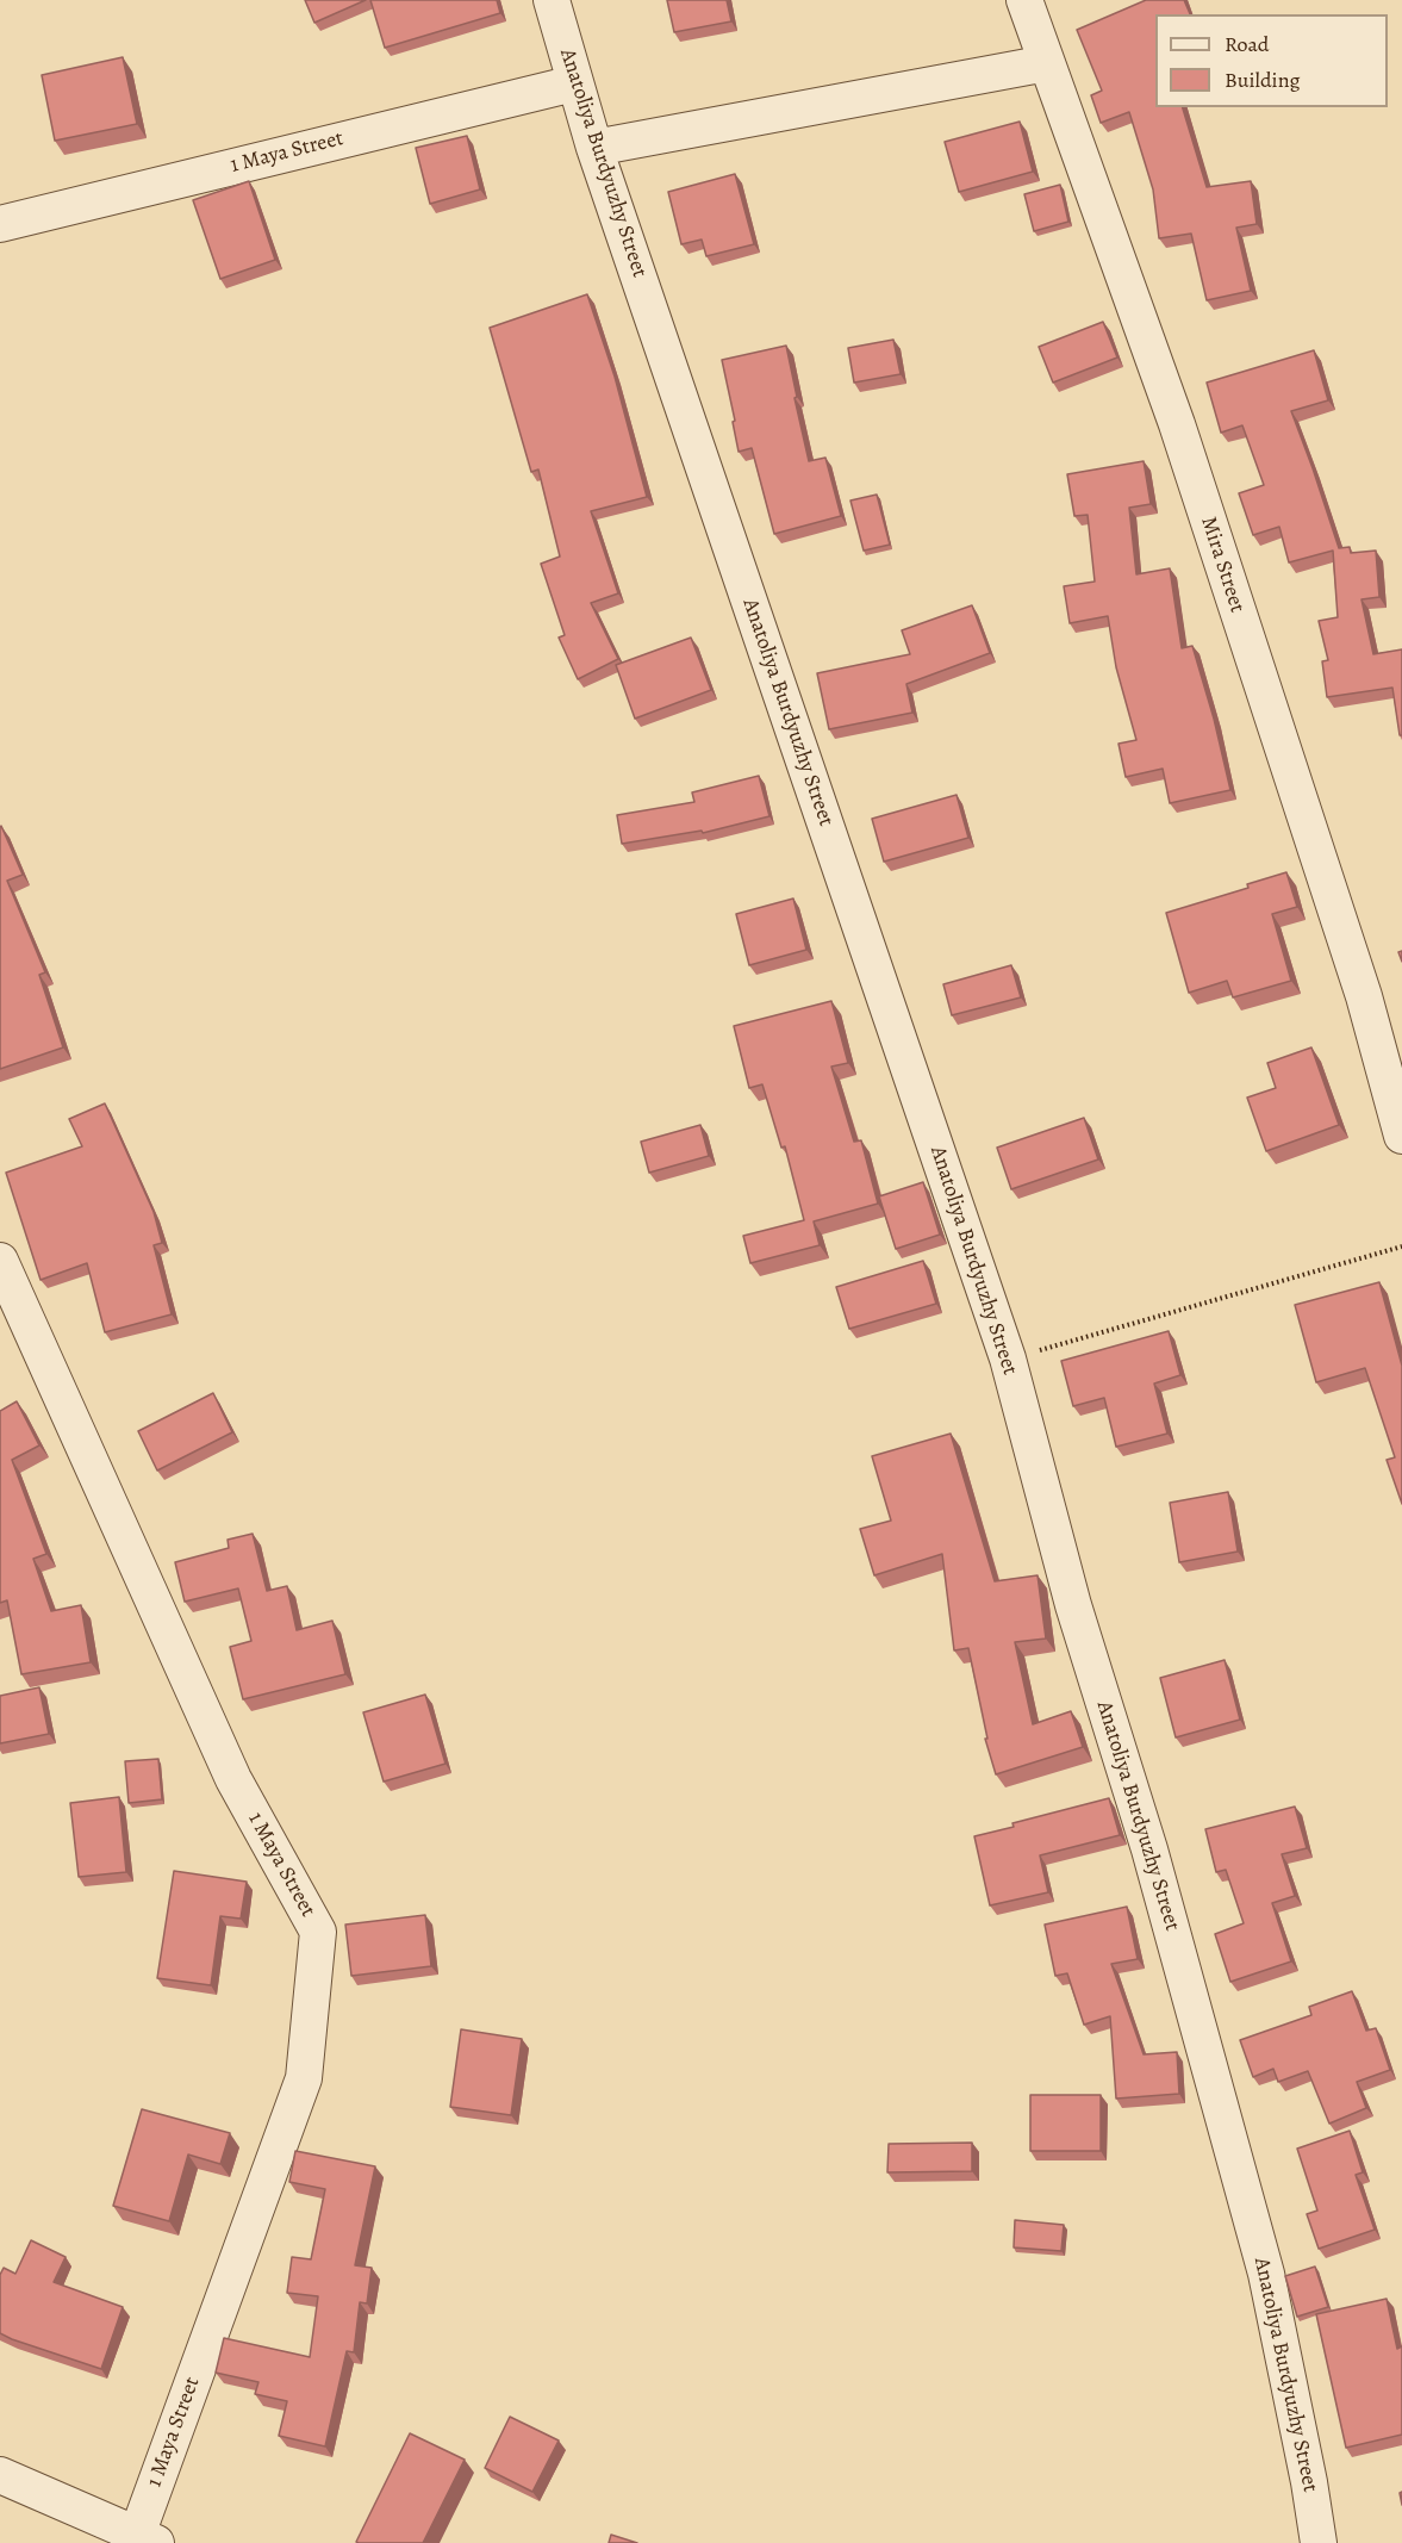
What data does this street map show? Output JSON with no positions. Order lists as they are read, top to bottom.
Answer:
{
  "streets": {
    "street": ["1 Maya Street", "Anatoliya Burdyuzhy Street", "Mira Street"]
  },
  "crossings": [
    ["1 Maya Street", "Anatoliya Burdyuzhy Street"]
  ],
  "legend": ["Road", "Building"]
}
